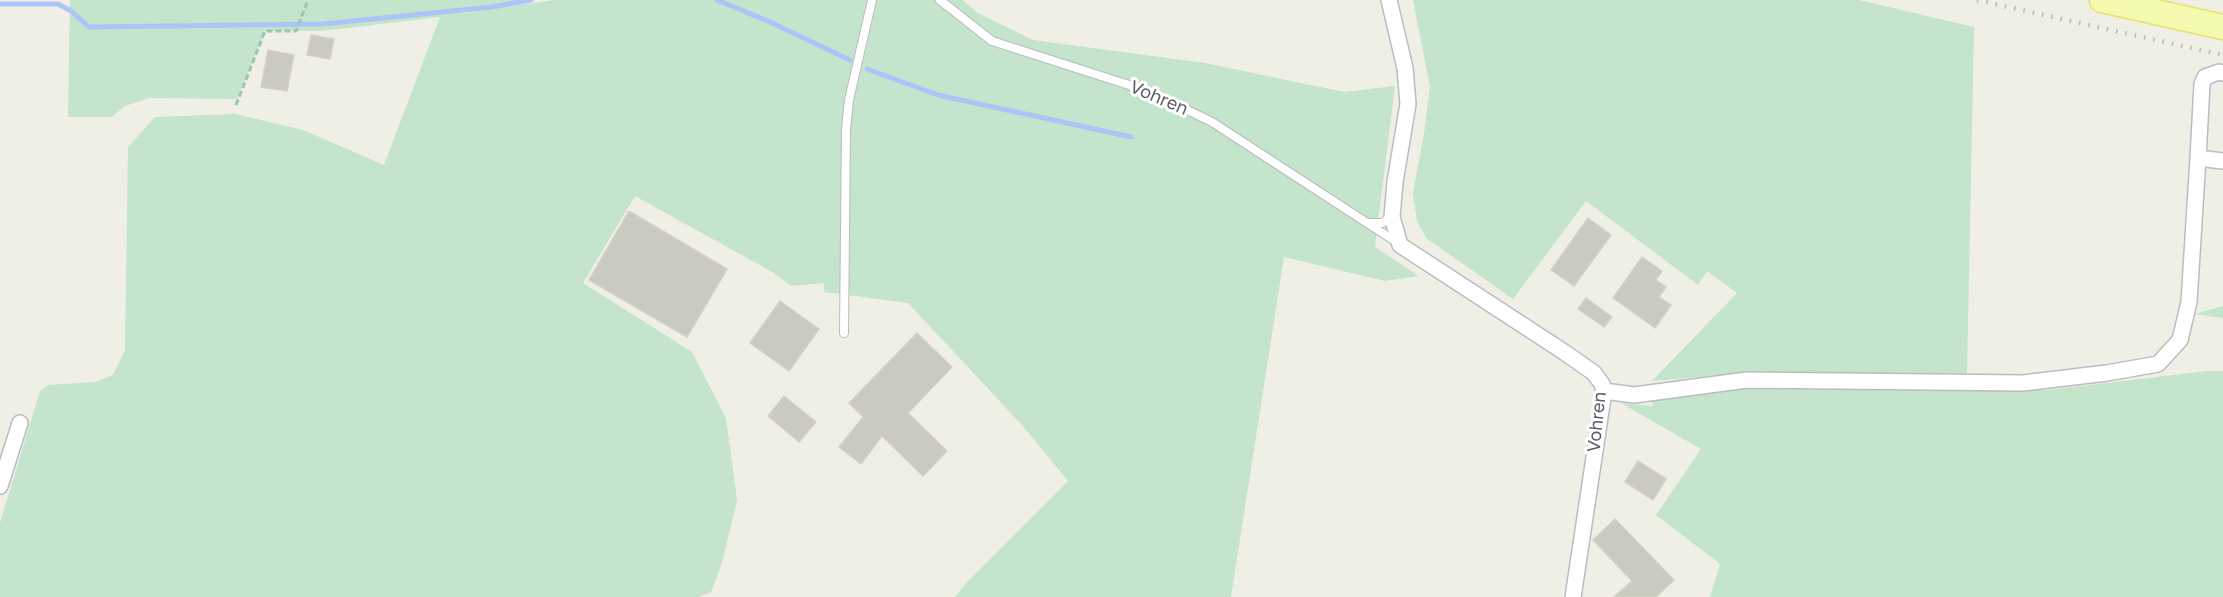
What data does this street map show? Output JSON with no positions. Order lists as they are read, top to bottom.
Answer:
{
  "streets": {
    "street": ["Vohren"]
  }
}
